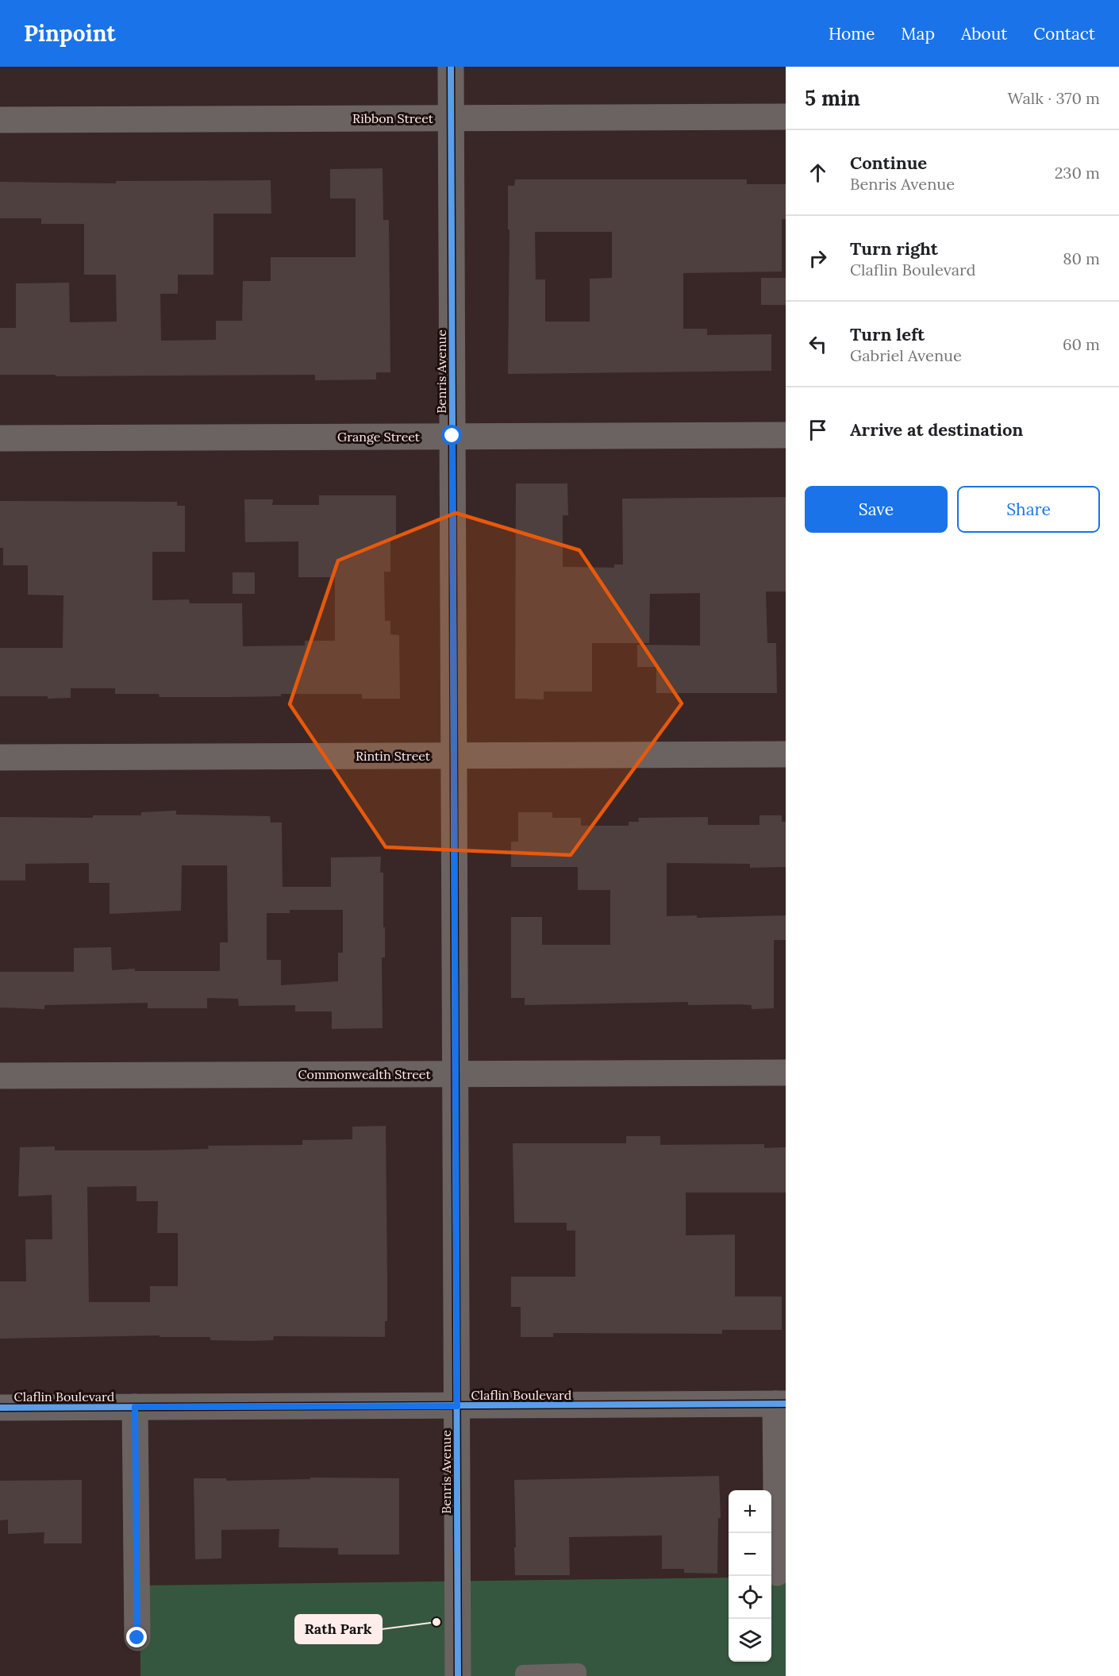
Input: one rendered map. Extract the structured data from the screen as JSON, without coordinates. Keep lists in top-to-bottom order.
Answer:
{
  "streets": {
    "street": [
      "Ribbon Street",
      "Benris Avenue",
      "Grange Street",
      "Rintin Street",
      "Commonwealth Street",
      "Claflin Boulevard"
    ]
  },
  "crossings": [
    ["Ribbon Street", "Benris Avenue"],
    ["Benris Avenue", "Grange Street"],
    ["Benris Avenue", "Rintin Street"],
    ["Benris Avenue", "Commonwealth Street"],
    ["Benris Avenue", "Claflin Boulevard"]
  ],
  "places": ["Rath Park"],
  "page": {
    "header": "Pinpoint",
    "nav": [
      "Home",
      "Map",
      "About",
      "Contact"
    ],
    "heading": ["5 min", "Walk · 370 m"],
    "list": [
      ["Continue", "Benris Avenue", "230 m"],
      ["Turn right", "Claflin Boulevard", "80 m"],
      ["Turn left", "Gabriel Avenue", "60 m"],
      "Arrive at destination"
    ],
    "buttons": ["Save", "Share"],
    "map_buttons": ["+", "−"]
  }
}
